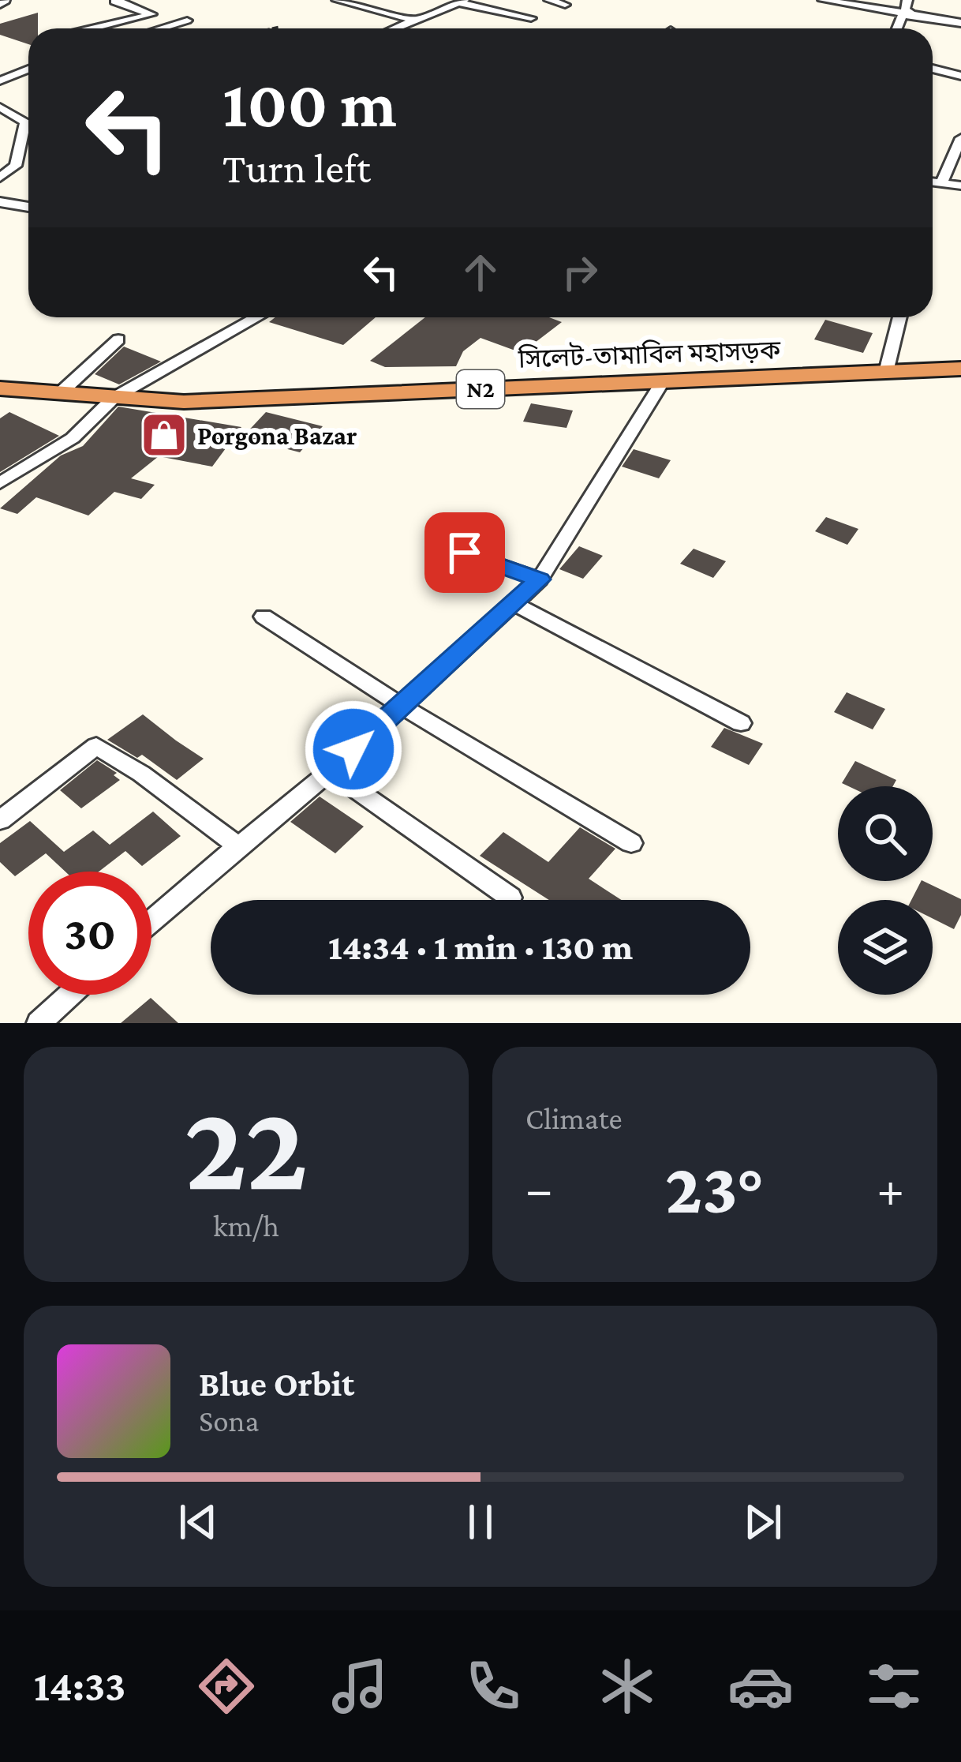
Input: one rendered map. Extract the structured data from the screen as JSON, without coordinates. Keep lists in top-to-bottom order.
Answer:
{
  "streets": {
    "highway": ["সিলেট-তামাবিল মহাসড়ক", "N2"]
  },
  "places": {
    "shop": ["Porgona Bazar"]
  },
  "page": {
    "turn": ["100 m", "Turn left"],
    "limit": "30",
    "trip": "14:34 · 1 min · 130 m",
    "tile": [
      ["22", "km/h"],
      "Climate"
    ],
    "heat": ["−", "23°", "+"],
    "song": ["Blue Orbit", "Sona"],
    "tabs": "14:33"
  }
}
